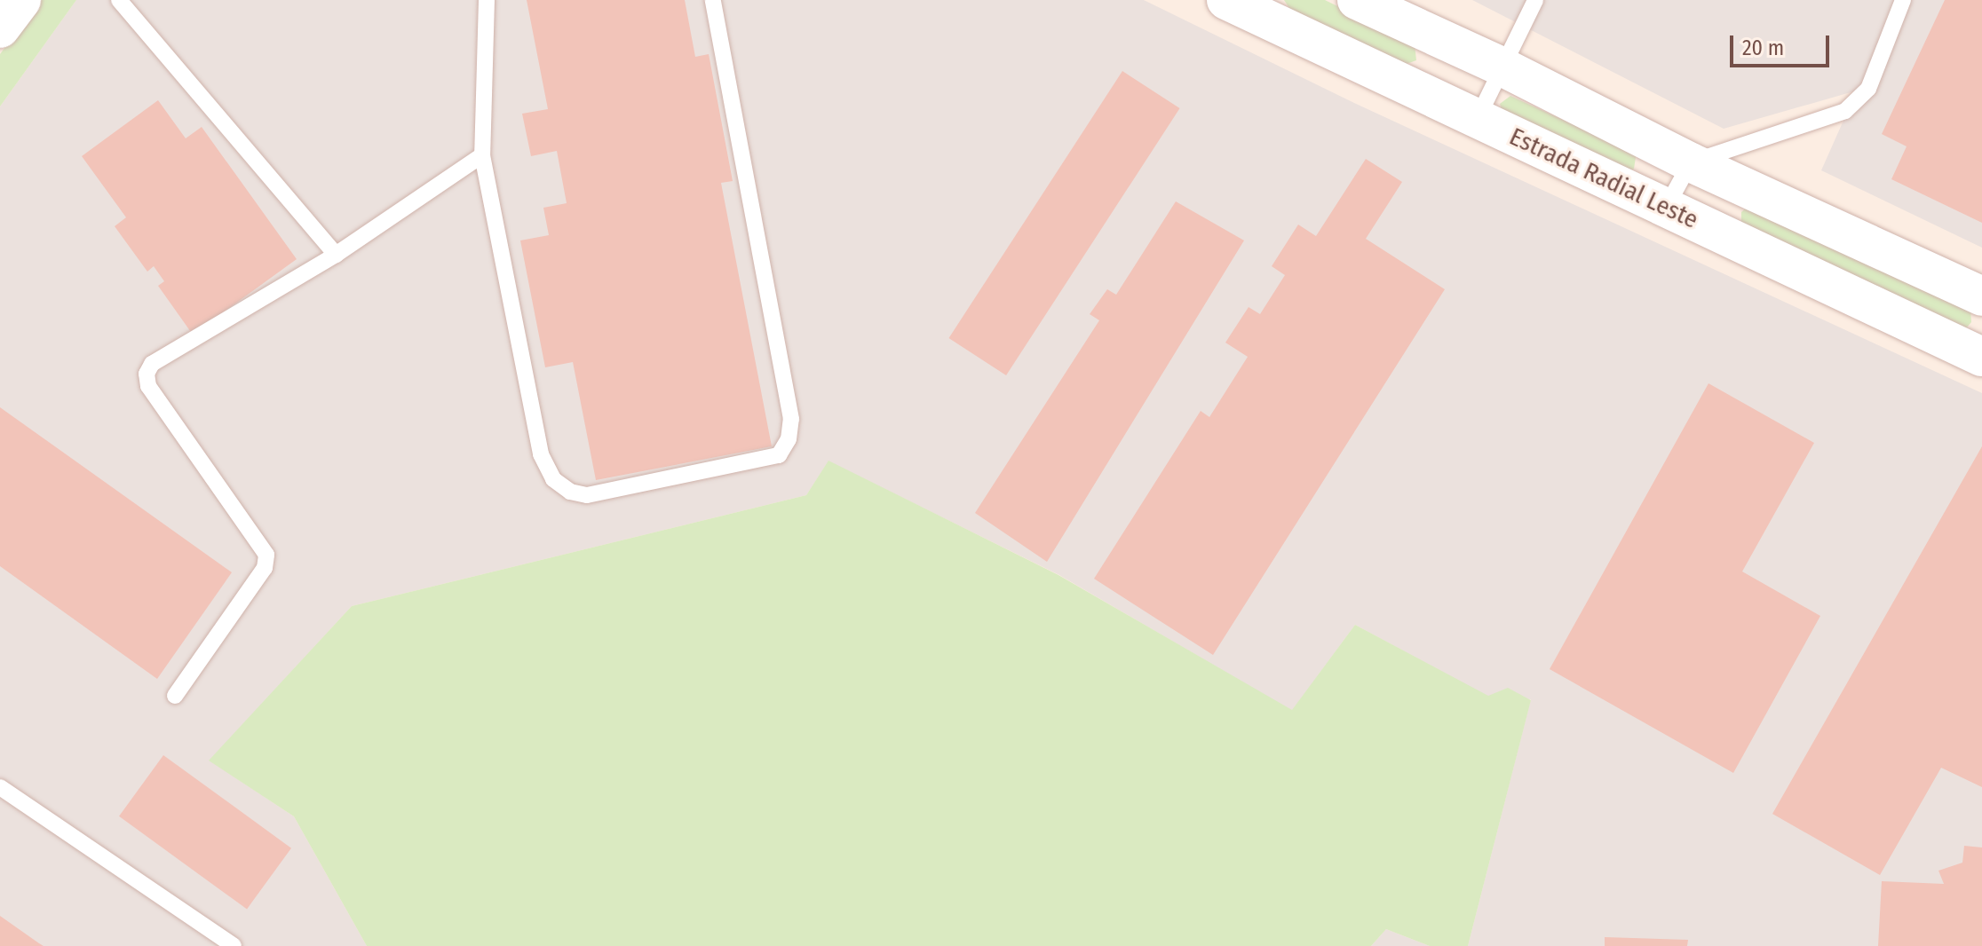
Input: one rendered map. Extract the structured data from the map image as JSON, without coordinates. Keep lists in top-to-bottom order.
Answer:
{
  "streets": {
    "street": ["Estrada Radial Leste"]
  },
  "scale_bar": "20 m"
}
